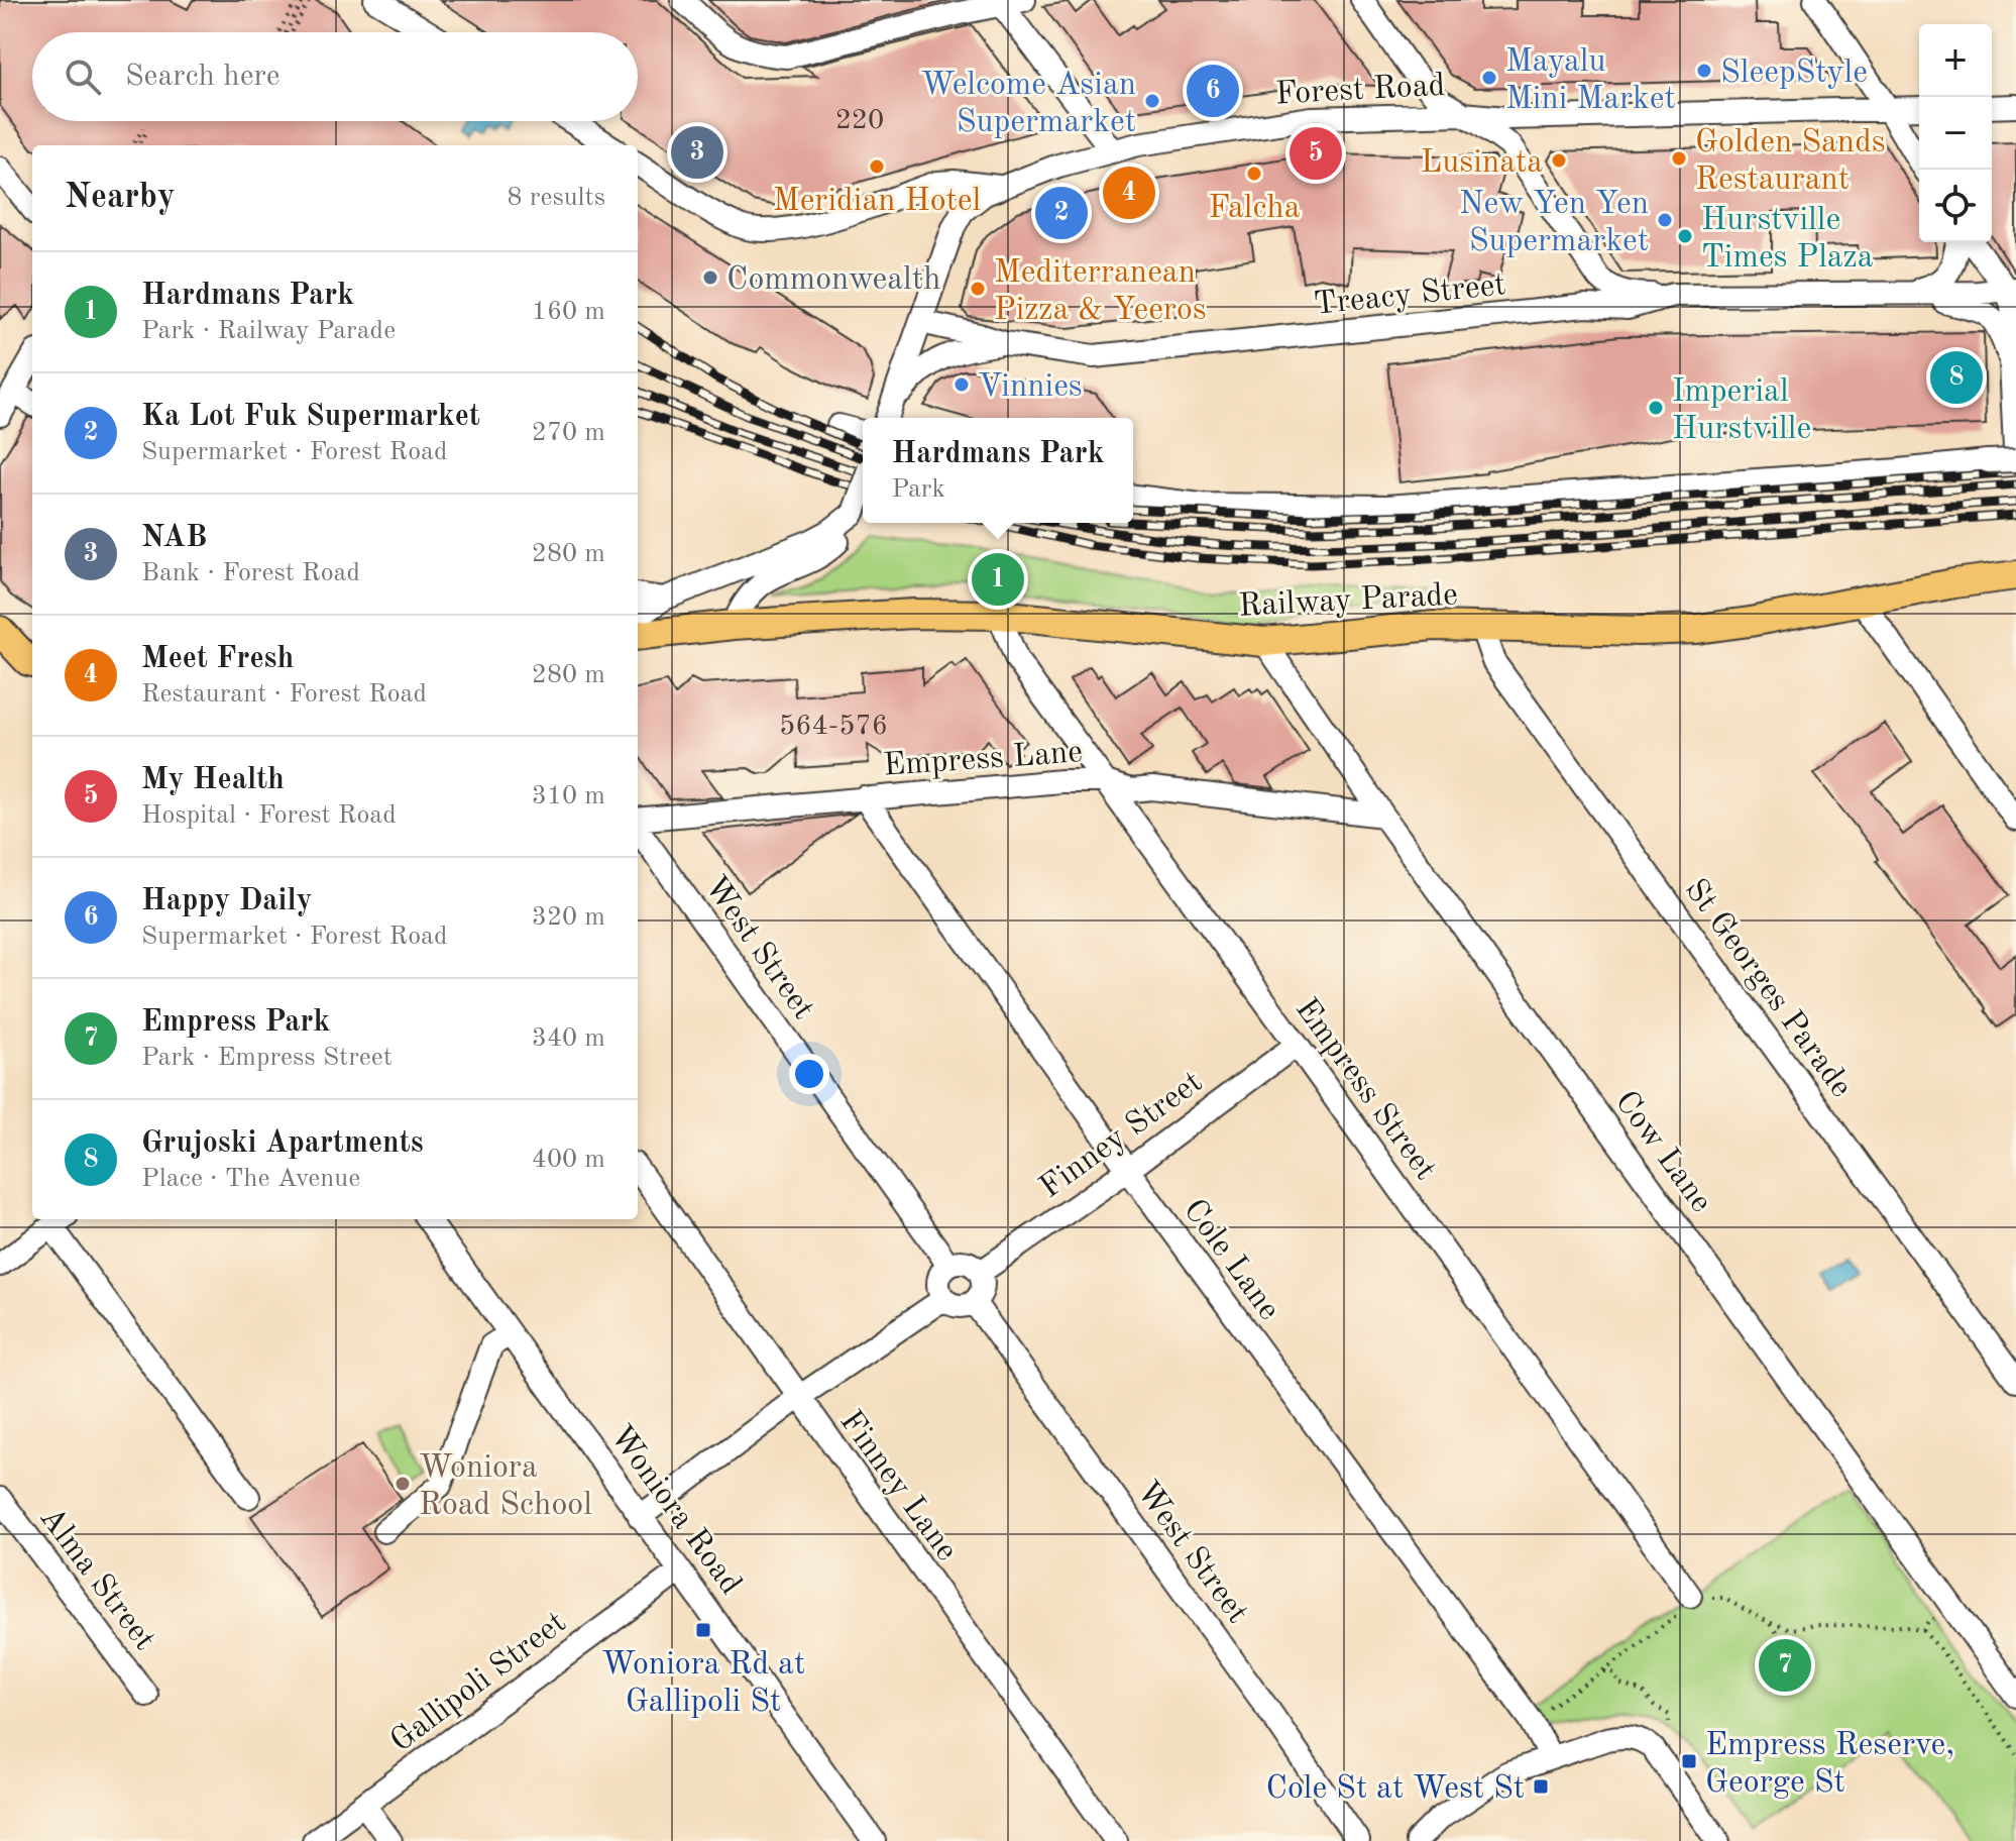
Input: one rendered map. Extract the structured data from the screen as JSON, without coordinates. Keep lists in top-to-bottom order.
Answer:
{
  "streets": {
    "main road": ["Railway Parade"],
    "street": [
      "Forest Road",
      "Treacy Street",
      "Empress Lane",
      "West Street",
      "St Georges Parade",
      "Empress Street",
      "Finney Street",
      "Cow Lane",
      "Cole Lane",
      "Finney Lane",
      "Woniora Road",
      "Alma Street",
      "Gallipoli Street"
    ]
  },
  "crossings": [
    ["Forest Road", "Treacy Street"],
    ["Railway Parade", "St Georges Parade"],
    ["Railway Parade", "Empress Street"],
    ["Railway Parade", "Cow Lane"],
    ["Empress Lane", "Empress Street"],
    ["Empress Lane", "Cow Lane"],
    ["Empress Lane", "Cole Lane"],
    ["West Street", "Finney Street"],
    ["Empress Street", "Finney Street"],
    ["Finney Street", "Cole Lane"],
    ["Woniora Road", "Gallipoli Street"]
  ],
  "places": {
    "other": [
      "SleepStyle",
      "Mayalu Mini Market",
      "Welcome Asian Supermarket",
      "Golden Sands Restaurant",
      "Lusinata",
      "Meridian Hotel",
      "Falcha",
      "New Yen Yen Supermarket",
      "Hurstville Times Plaza",
      "Commonwealth",
      "Mediterranean Pizza & Yeeros",
      "Vinnies",
      "Imperial Hurstville",
      "Woniora Road School"
    ],
    "transit": ["Woniora Rd at Gallipoli St", "Empress Reserve, George St", "Cole St at West St"]
  },
  "house_numbers": ["220", "564-576"],
  "page": {
    "map_buttons": ["+", "−"],
    "search": "Search here",
    "pins": [
      "6",
      "3",
      "5",
      "4",
      "2",
      "8",
      "1",
      "7"
    ],
    "heading": ["Nearby", "8 results"],
    "list": [
      {
        "mark": "1",
        "name": "Hardmans Park",
        "note": "Park · Railway Parade",
        "value": "160 m"
      },
      {
        "mark": "2",
        "name": "Ka Lot Fuk Supermarket",
        "note": "Supermarket · Forest Road",
        "value": "270 m"
      },
      {
        "mark": "3",
        "name": "NAB",
        "note": "Bank · Forest Road",
        "value": "280 m"
      },
      {
        "mark": "4",
        "name": "Meet Fresh",
        "note": "Restaurant · Forest Road",
        "value": "280 m"
      },
      {
        "mark": "5",
        "name": "My Health",
        "note": "Hospital · Forest Road",
        "value": "310 m"
      },
      {
        "mark": "6",
        "name": "Happy Daily",
        "note": "Supermarket · Forest Road",
        "value": "320 m"
      },
      {
        "mark": "7",
        "name": "Empress Park",
        "note": "Park · Empress Street",
        "value": "340 m"
      },
      {
        "mark": "8",
        "name": "Grujoski Apartments",
        "note": "Place · The Avenue",
        "value": "400 m"
      }
    ],
    "popup": ["Hardmans Park", "Park"]
  }
}
